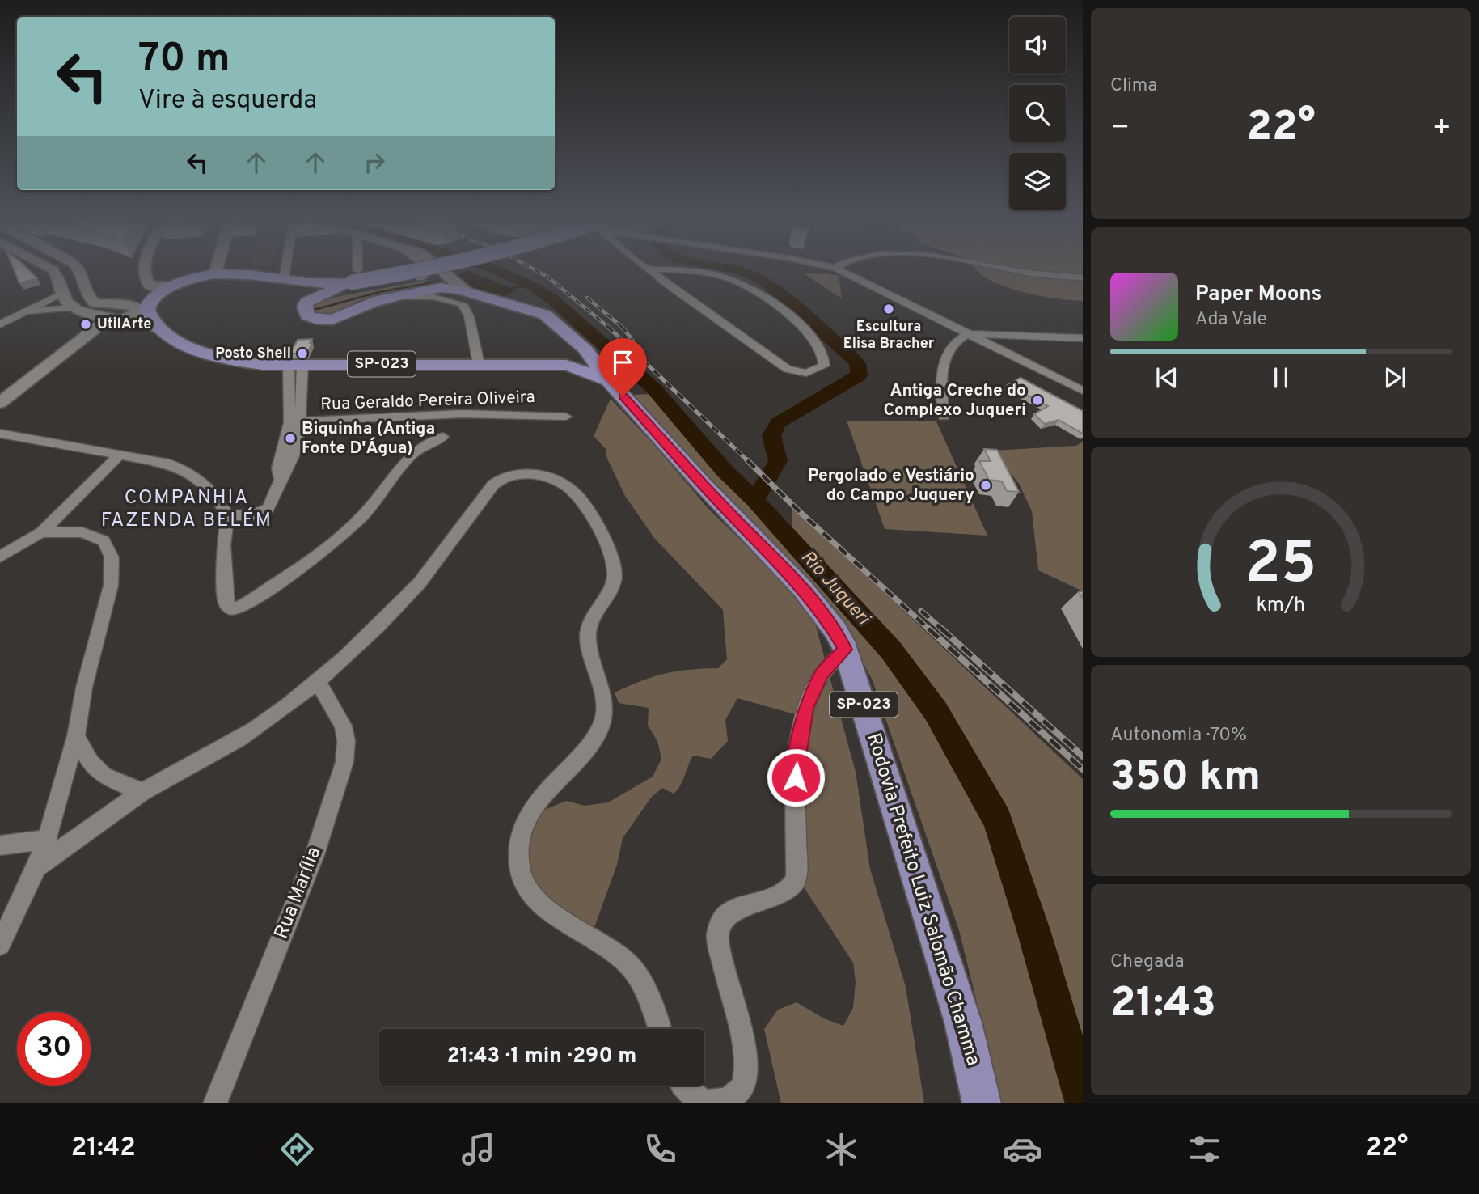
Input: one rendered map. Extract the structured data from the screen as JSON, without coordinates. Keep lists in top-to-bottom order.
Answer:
{
  "streets": {
    "main road": ["SP-023", "Rodovia Prefeito Luiz Salomão Chamma"],
    "street": ["Rua Geraldo Pereira Oliveira", "Rua Marília"]
  },
  "crossings": [
    ["SP-023", "Rodovia Prefeito Luiz Salomão Chamma"]
  ],
  "districts": ["COMPANHIA FAZENDA BELÉM"],
  "water": ["Rio Juqueri"],
  "places": [
    "Escultura Elisa Bracher",
    "UtilArte",
    "Posto Shell",
    "Antiga Creche do Complexo Juqueri",
    "Biquinha (Antiga Fonte D'Água)",
    "Pergolado e Vestiário do Campo Juquery"
  ],
  "page": {
    "tile": [
      "Clima",
      ["Autonomia · 70%", "350 km"],
      ["Chegada", "21:43"]
    ],
    "turn": ["70 m", "Vire à esquerda"],
    "heat": ["−", "22°", "+"],
    "song": ["Paper Moons", "Ada Vale"],
    "limit": "30",
    "trip": "21:43 · 1 min · 290 m",
    "tabs": ["21:42", "22°"],
    "gauge": ["25", "km/h"]
  }
}
